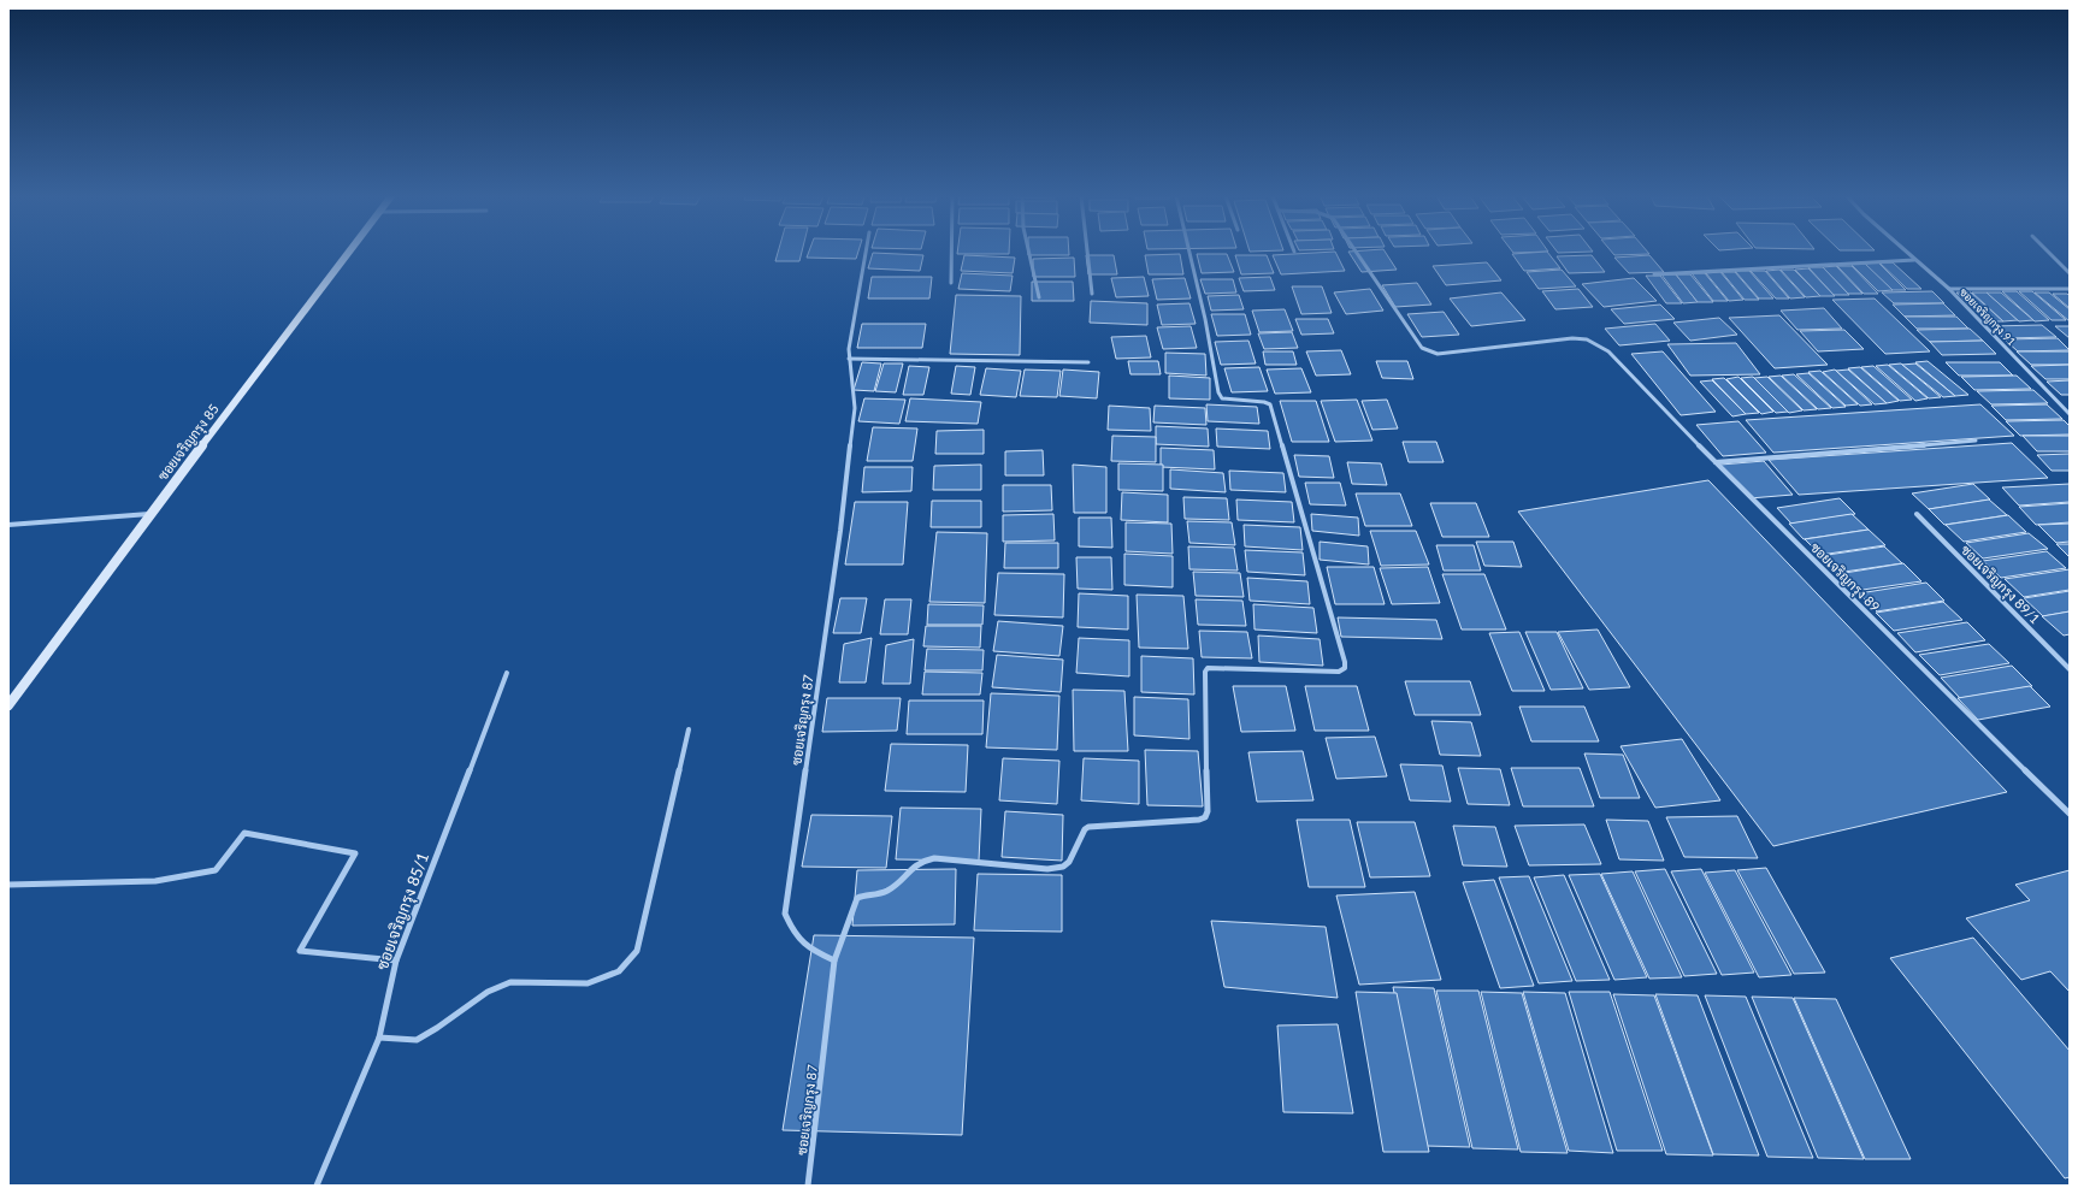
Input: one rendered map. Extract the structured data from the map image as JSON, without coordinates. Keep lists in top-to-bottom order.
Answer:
{
  "streets": {
    "street": [
      "ซอยเจริญกรุง 91",
      "ซอยเจริญกรุง 85",
      "ซอยเจริญกรุง 89",
      "ซอยเจริญกรุง 89/1",
      "ซอยเจริญกรุง 87",
      "ซอยเจริญกรุง 85/1"
    ]
  }
}
